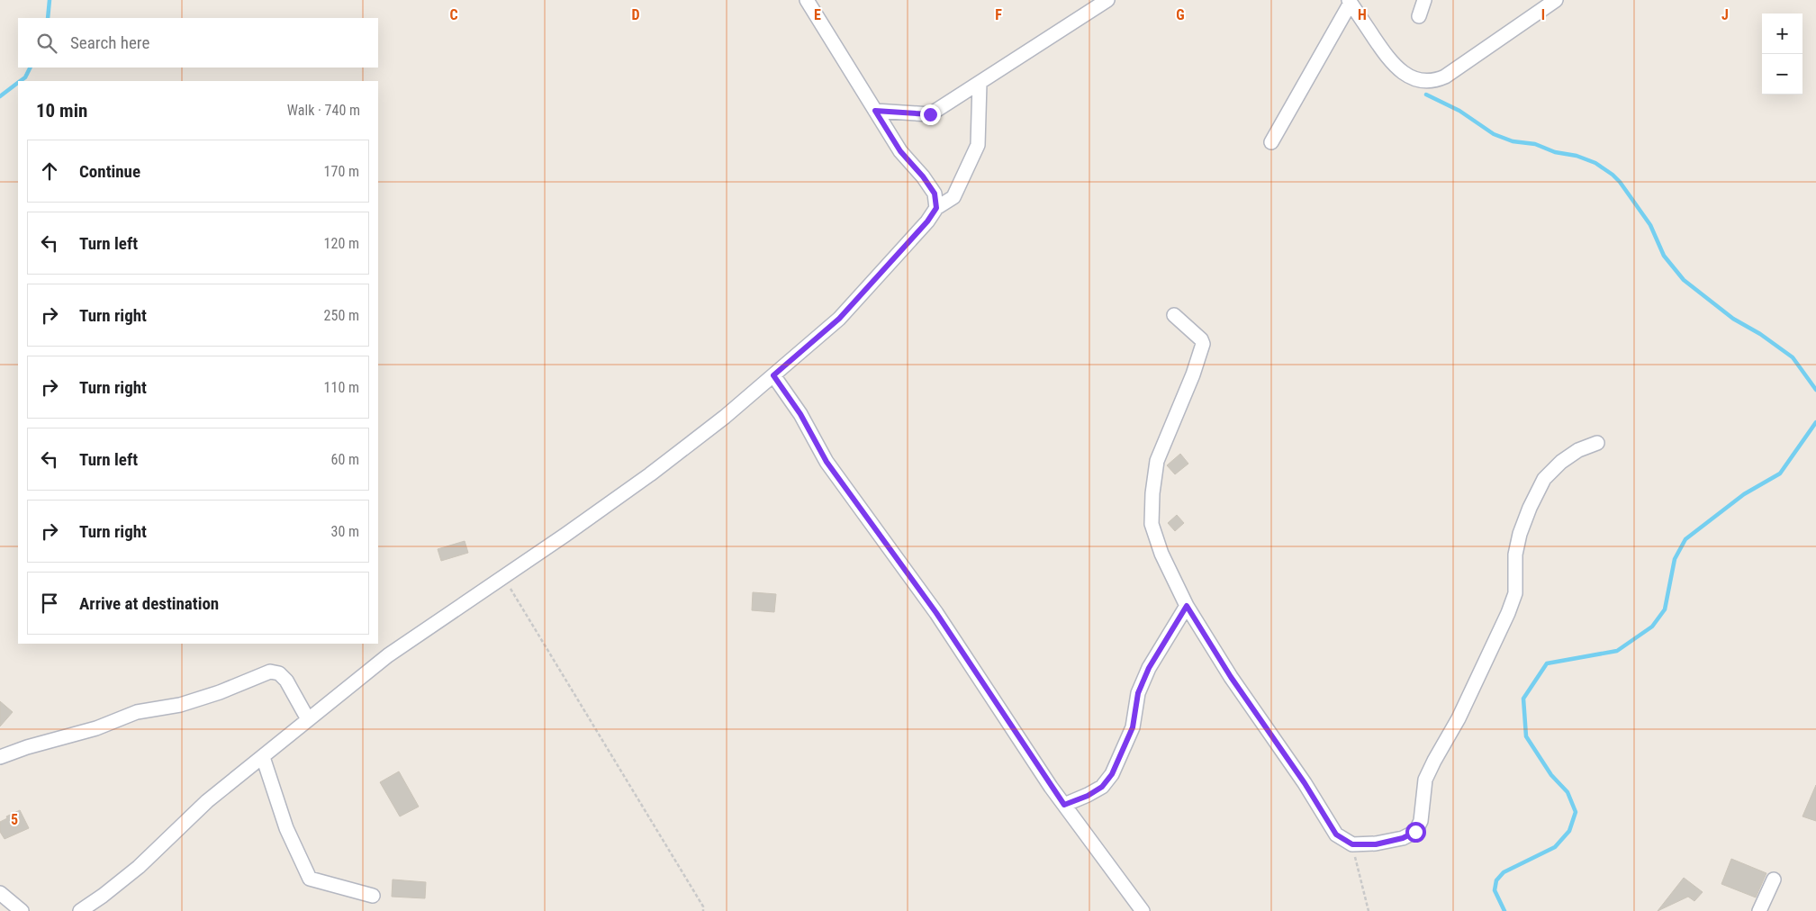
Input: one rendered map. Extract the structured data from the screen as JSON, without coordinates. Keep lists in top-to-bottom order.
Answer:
{
  "page": {
    "map_buttons": ["+", "−"],
    "search": "Search here",
    "heading": ["10 min", "Walk · 740 m"],
    "list": [
      ["Continue", "170 m"],
      ["Turn left", "120 m"],
      ["Turn right", "250 m"],
      ["Turn right", "110 m"],
      ["Turn left", "60 m"],
      ["Turn right", "30 m"],
      "Arrive at destination"
    ]
  },
  "grid": {
    "columns": [
      "C",
      "D",
      "E",
      "F",
      "G",
      "H",
      "I",
      "J"
    ],
    "rows": ["5"]
  }
}
